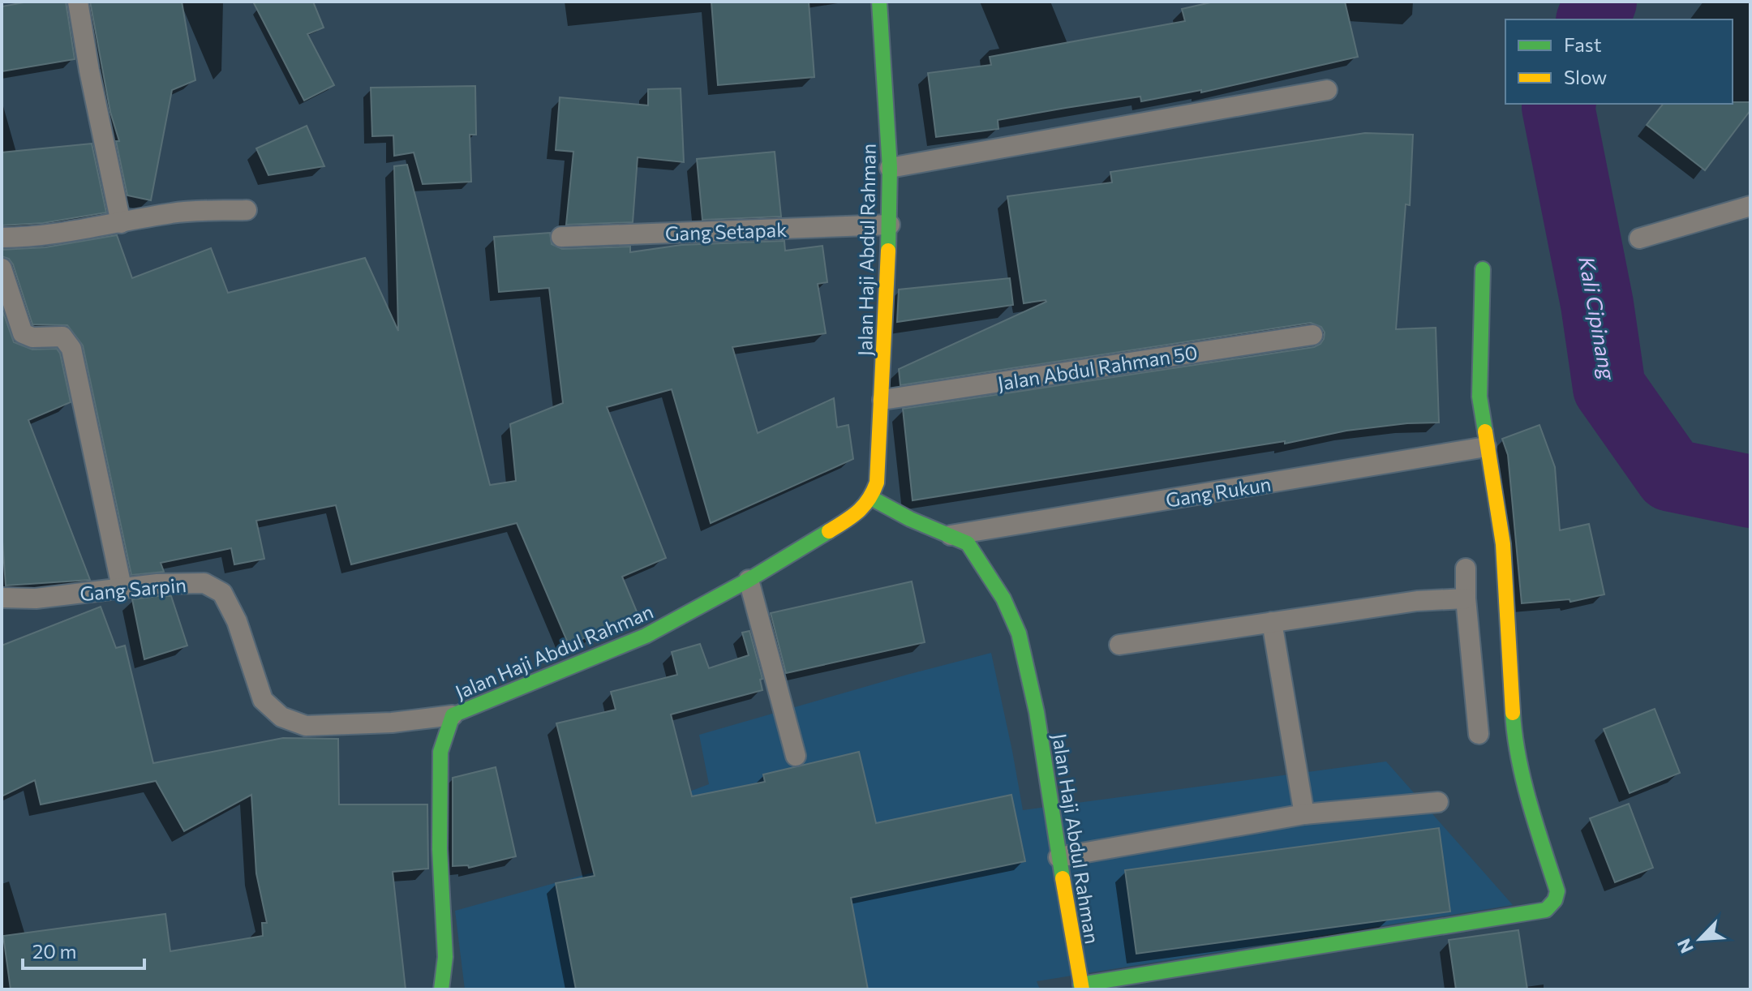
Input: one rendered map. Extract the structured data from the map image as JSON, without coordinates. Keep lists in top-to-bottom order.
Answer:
{
  "streets": {
    "street": [
      "Gang Setapak",
      "Jalan Haji Abdul Rahman",
      "Jalan Abdul Rahman 50",
      "Gang Rukun",
      "Gang Sarpin"
    ]
  },
  "crossings": [
    ["Gang Setapak", "Jalan Haji Abdul Rahman"],
    ["Jalan Haji Abdul Rahman", "Jalan Abdul Rahman 50"],
    ["Jalan Haji Abdul Rahman", "Gang Rukun"],
    ["Jalan Haji Abdul Rahman", "Gang Sarpin"]
  ],
  "water": ["Kali Cipinang"],
  "legend": ["Fast", "Slow"],
  "scale_bar": "20 m",
  "north": "bottom left"
}
